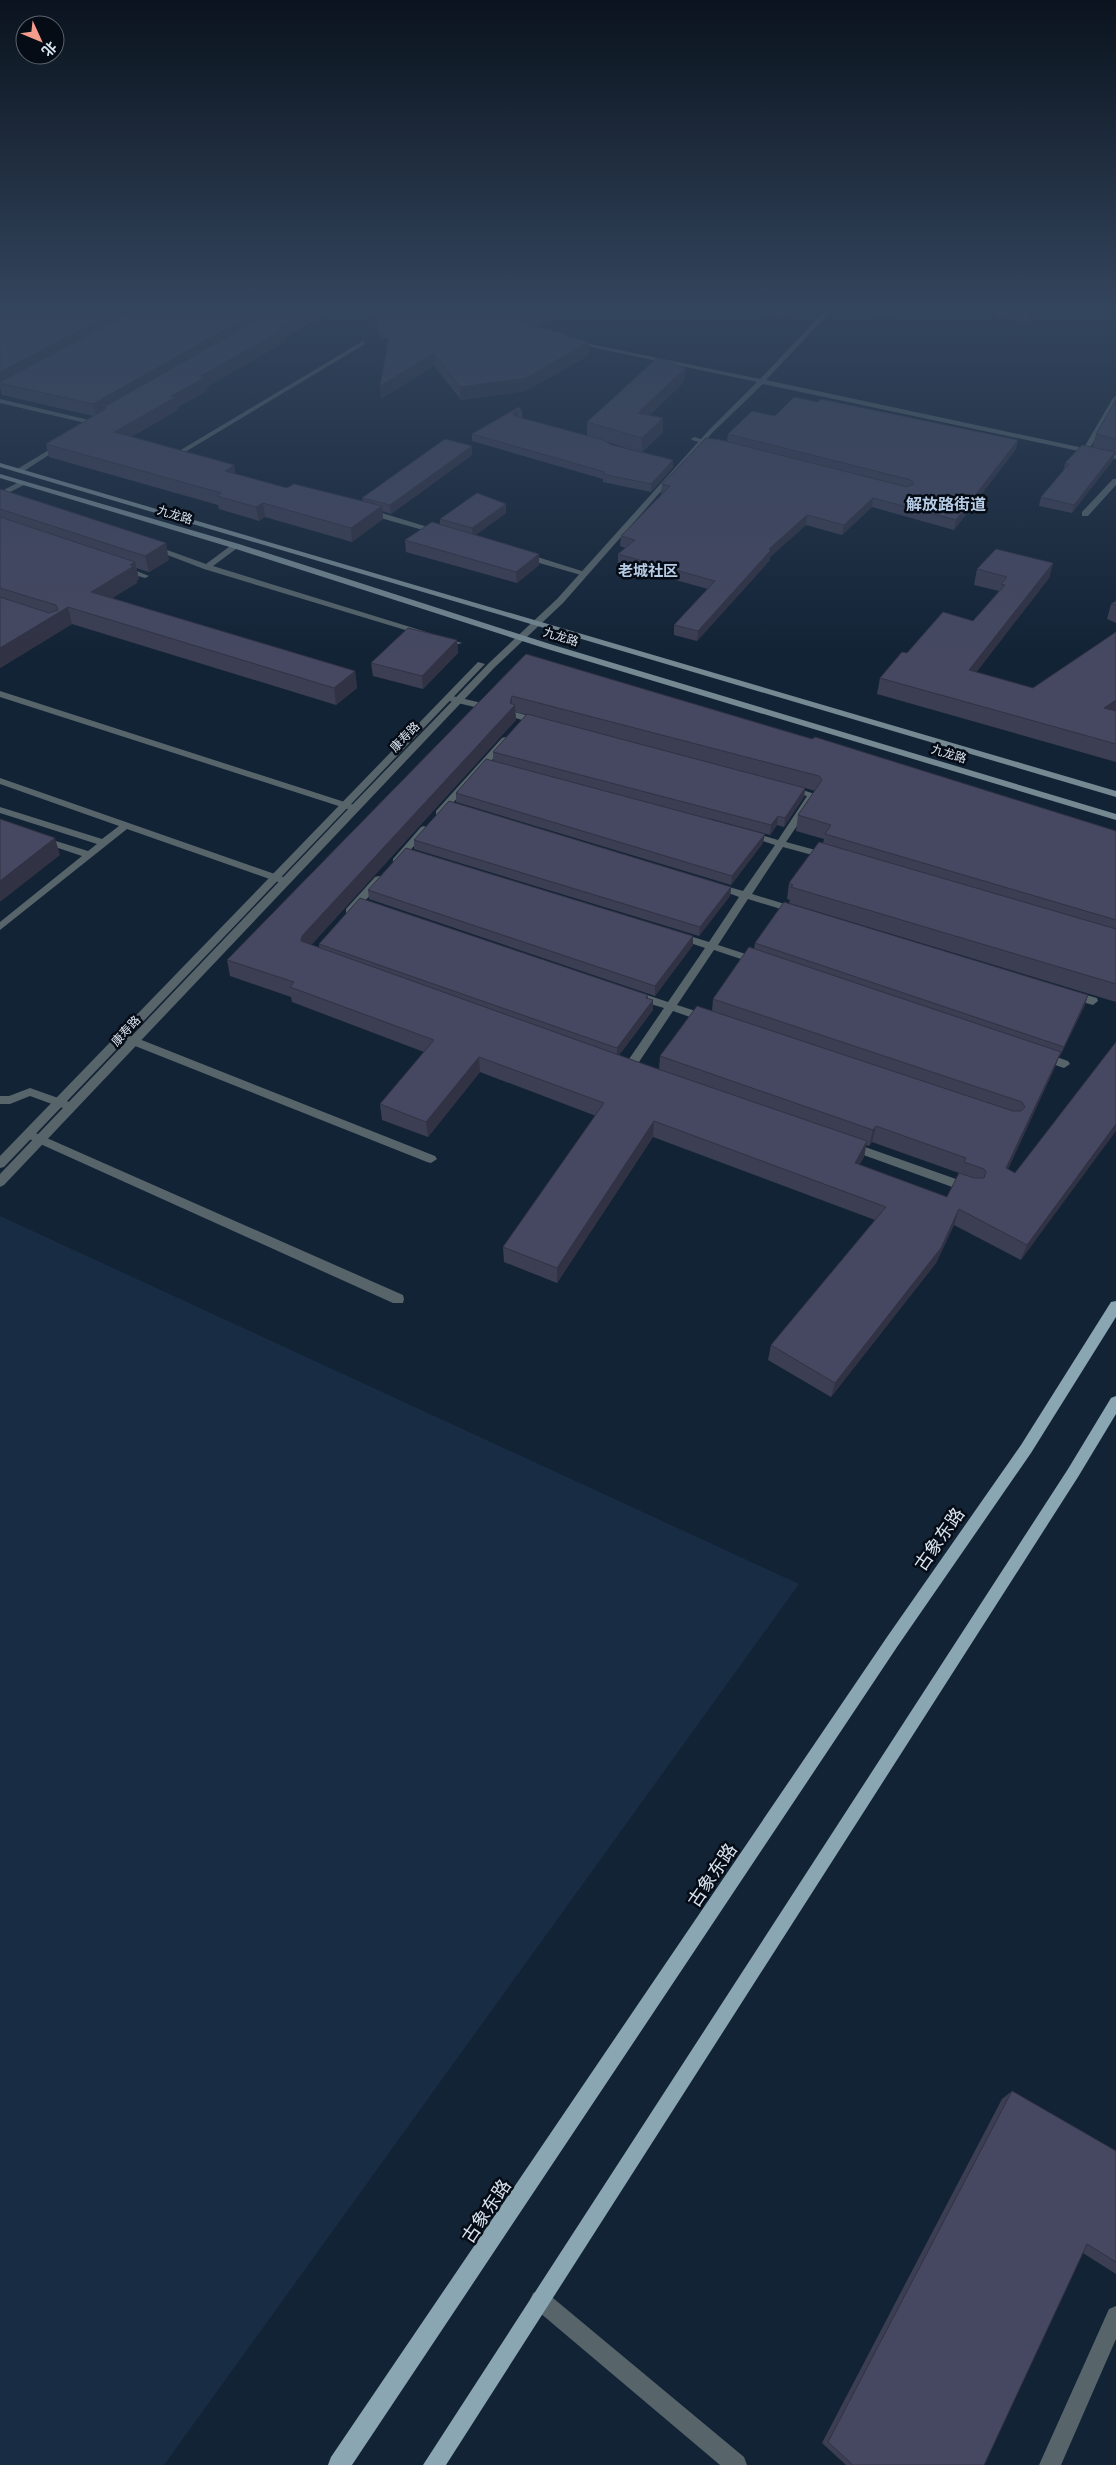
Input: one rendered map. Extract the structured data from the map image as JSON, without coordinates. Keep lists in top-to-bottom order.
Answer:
{
  "streets": {
    "main road": ["九龙路", "古象东路"],
    "street": ["康寿路"]
  },
  "crossings": [
    ["九龙路", "康寿路"]
  ],
  "districts": ["解放路街道", "老城社区"],
  "north": "bottom right"
}
